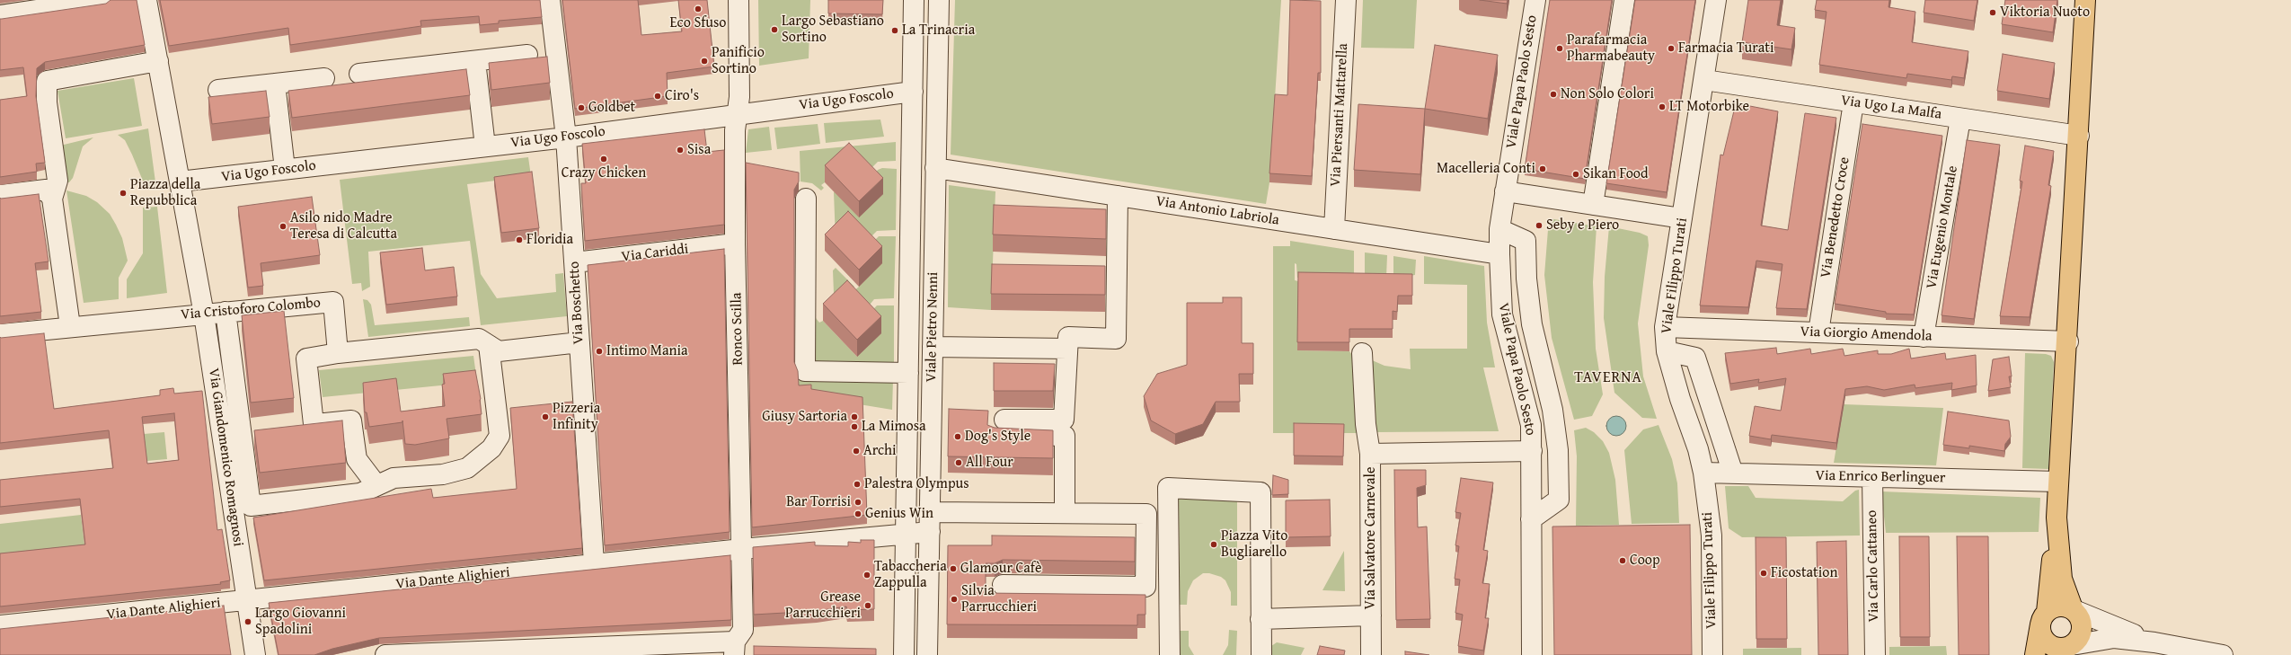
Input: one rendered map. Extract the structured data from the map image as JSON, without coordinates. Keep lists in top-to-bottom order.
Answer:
{
  "streets": {
    "street": [
      "Viale Papa Paolo Sesto",
      "Via Ugo Foscolo",
      "Via Ugo La Malfa",
      "Via Piersanti Mattarella",
      "Via Antonio Labriola",
      "Via Benedetto Croce",
      "Via Eugenio Montale",
      "Via Cariddi",
      "Viale Filippo Turati",
      "Via Boschetto",
      "Via Cristoforo Colombo",
      "Viale Pietro Nenni",
      "Ronco Scilla",
      "Via Giorgio Amendola",
      "Via Giandomenico Romagnosi",
      "Via Enrico Berlinguer",
      "Via Salvatore Carnevale",
      "Via Carlo Cattaneo",
      "Via Dante Alighieri"
    ]
  },
  "crossings": [
    ["Viale Papa Paolo Sesto", "Via Antonio Labriola"],
    ["Viale Papa Paolo Sesto", "Via Salvatore Carnevale"],
    ["Via Ugo Foscolo", "Via Boschetto"],
    ["Via Ugo Foscolo", "Viale Pietro Nenni"],
    ["Via Ugo Foscolo", "Ronco Scilla"],
    ["Via Ugo Foscolo", "Via Giandomenico Romagnosi"],
    ["Via Ugo La Malfa", "Via Benedetto Croce"],
    ["Via Ugo La Malfa", "Via Eugenio Montale"],
    ["Via Ugo La Malfa", "Viale Filippo Turati"],
    ["Via Piersanti Mattarella", "Via Antonio Labriola"],
    ["Via Antonio Labriola", "Viale Pietro Nenni"],
    ["Via Benedetto Croce", "Via Giorgio Amendola"],
    ["Via Eugenio Montale", "Via Giorgio Amendola"],
    ["Via Cariddi", "Via Boschetto"],
    ["Via Cariddi", "Ronco Scilla"],
    ["Viale Filippo Turati", "Via Giorgio Amendola"],
    ["Viale Filippo Turati", "Via Enrico Berlinguer"],
    ["Via Boschetto", "Via Dante Alighieri"],
    ["Via Cristoforo Colombo", "Via Giandomenico Romagnosi"],
    ["Viale Pietro Nenni", "Via Dante Alighieri"],
    ["Ronco Scilla", "Via Dante Alighieri"],
    ["Via Giandomenico Romagnosi", "Via Dante Alighieri"],
    ["Via Enrico Berlinguer", "Via Carlo Cattaneo"]
  ],
  "districts": ["TAVERNA"],
  "places": [
    "Eco Sfuso",
    "Viktoria Nuoto",
    "Largo Sebastiano Sortino",
    "La Trinacria",
    "Parafarmacia Pharmabeauty",
    "Farmacia Turati",
    "Panificio Sortino",
    "Non Solo Colori",
    "Ciro's",
    "LT Motorbike",
    "Goldbet",
    "Sisa",
    "Crazy Chicken",
    "Macelleria Conti",
    "Sikan Food",
    "Piazza della Repubblica",
    "Seby e Piero",
    "Asilo nido Madre Teresa di Calcutta",
    "Floridia",
    "Intimo Mania",
    "Pizzeria Infinity",
    "Giusy Sartoria",
    "La Mimosa",
    "Dog's Style",
    "Archi",
    "All Four",
    "Palestra Olympus",
    "Bar Torrisi",
    "Genius Win",
    "Piazza Vito Bugliarello",
    "Coop",
    "Glamour Cafè",
    "Ficostation",
    "Tabaccheria Zappulla",
    "Silvia Parrucchieri",
    "Grease Parrucchieri",
    "Largo Giovanni Spadolini"
  ]
}
